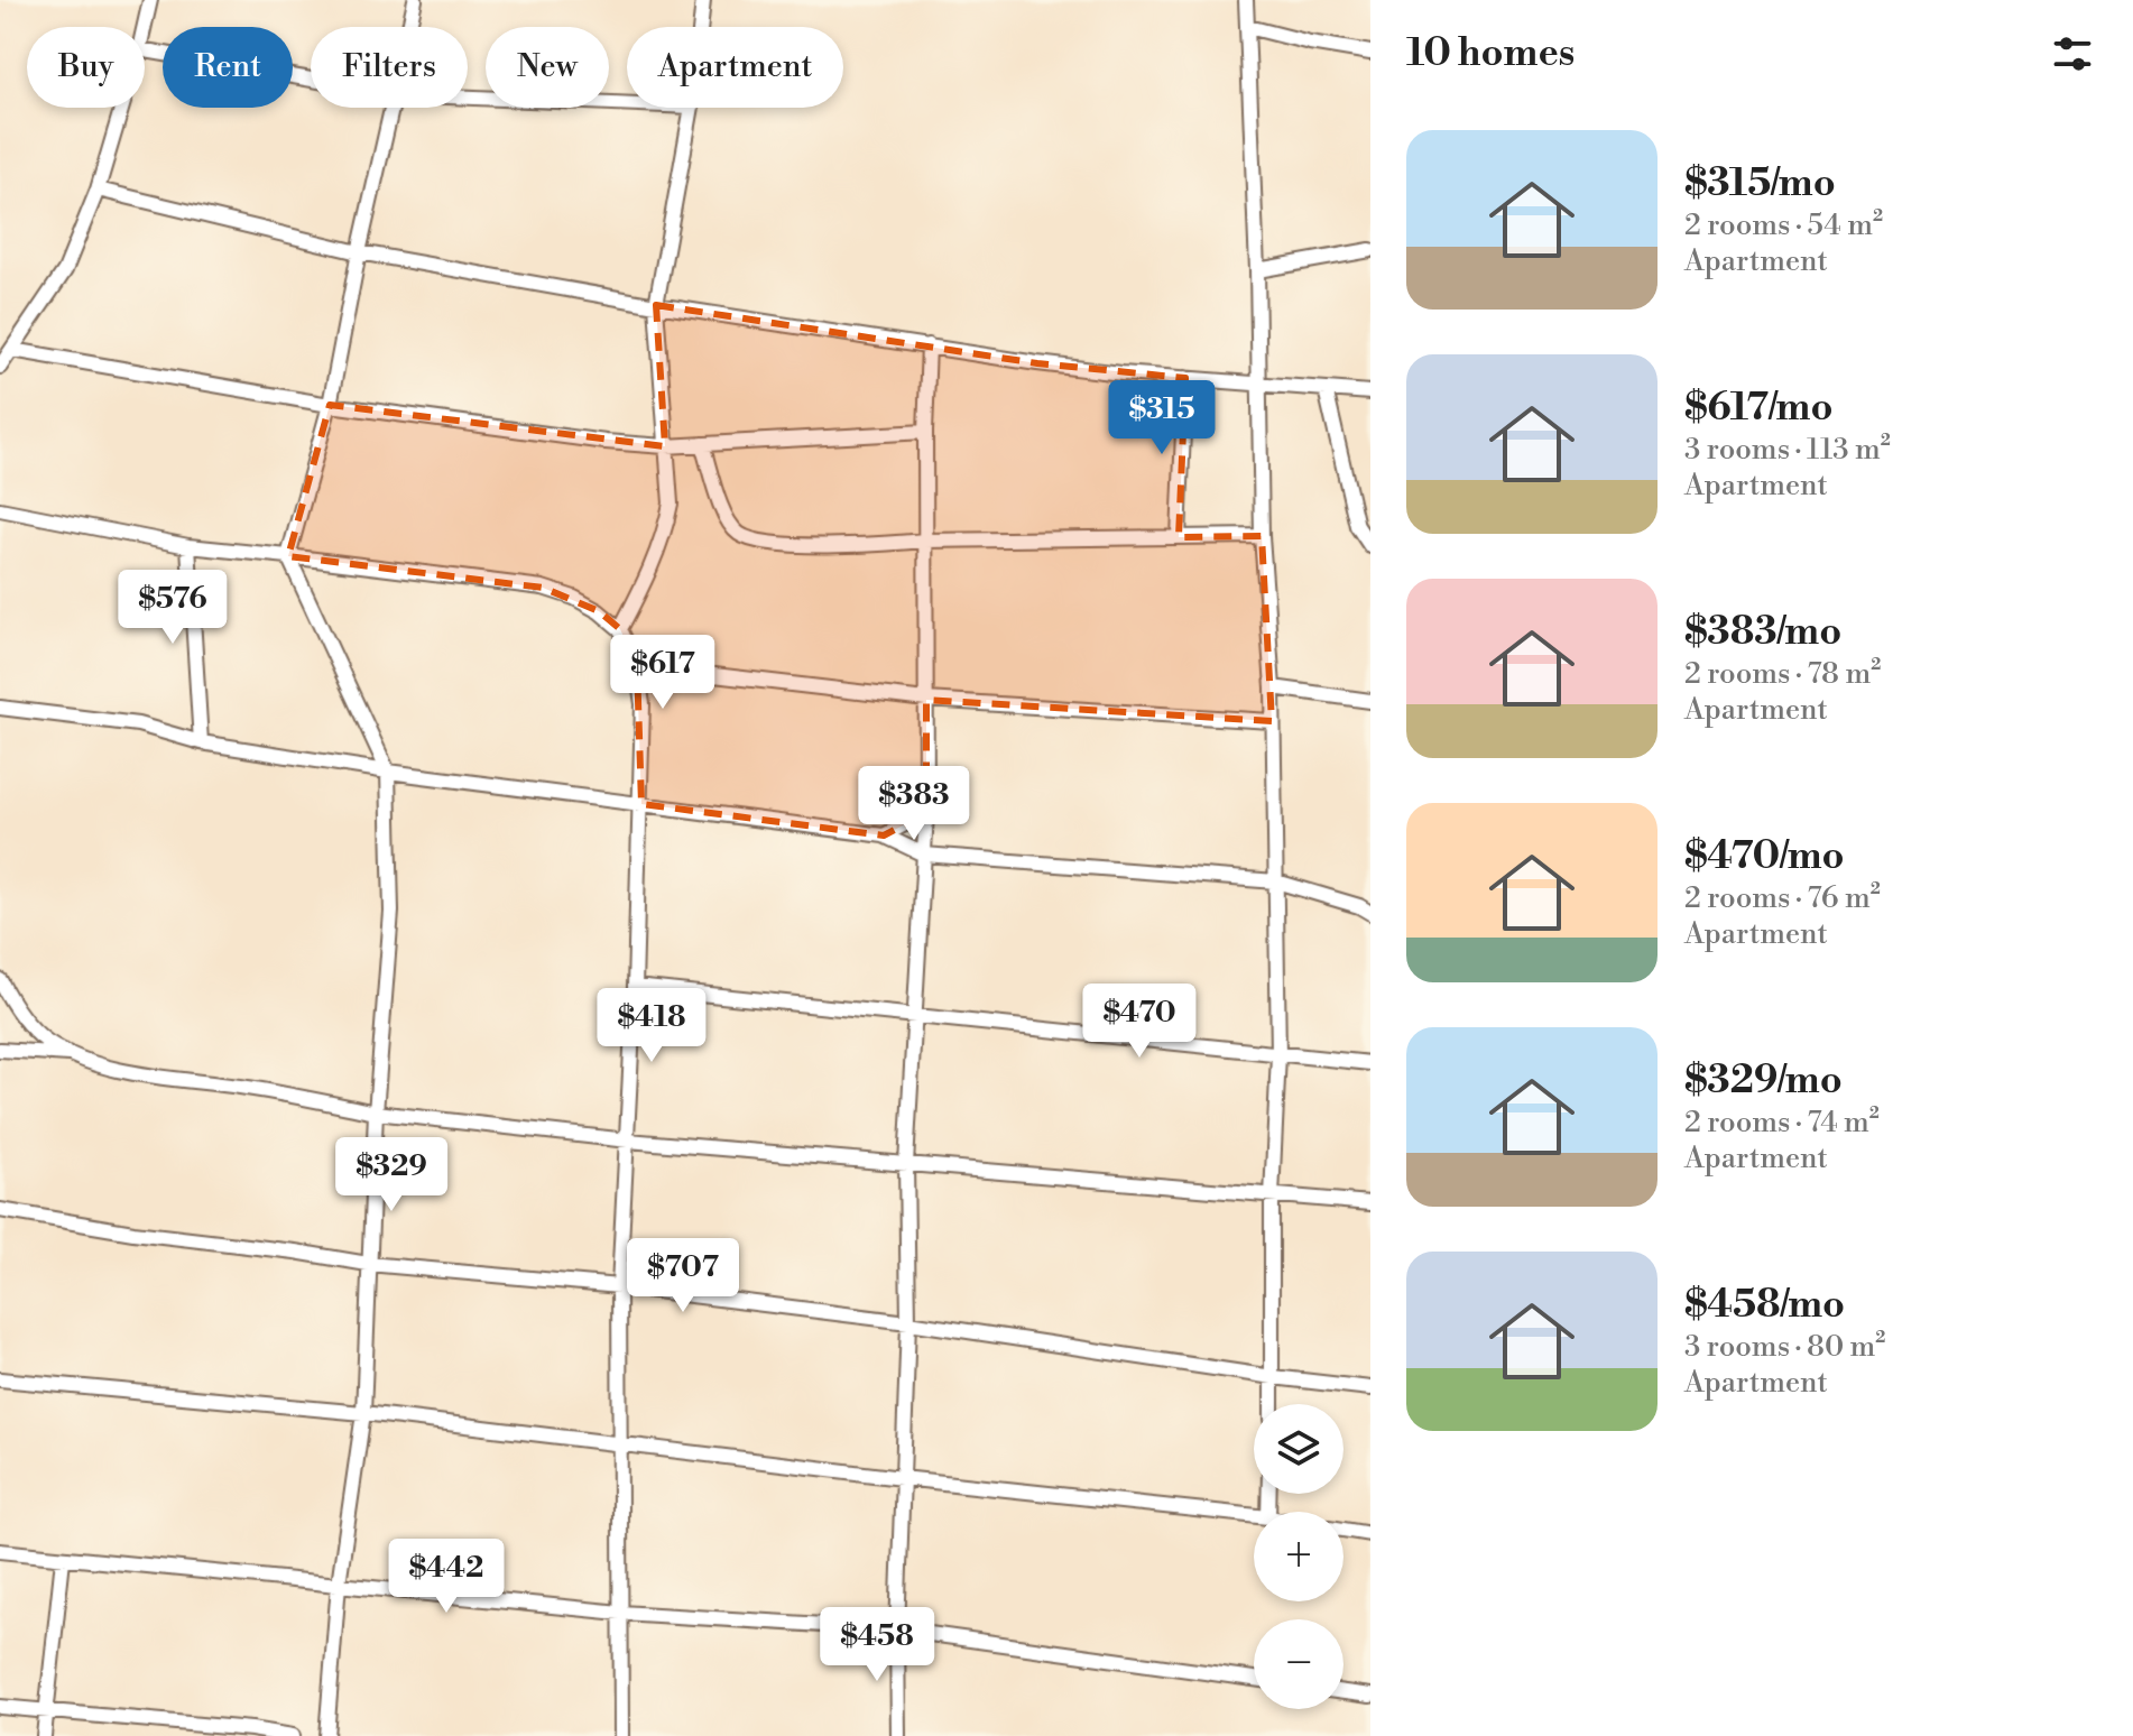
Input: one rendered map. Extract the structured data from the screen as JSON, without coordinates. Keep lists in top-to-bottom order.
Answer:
{
  "page": {
    "heading": "10 homes",
    "chip": [
      "Buy",
      "Rent",
      "Filters",
      "New",
      "Apartment"
    ],
    "list": [
      {
        "name": "$315/mo",
        "note": "2 rooms · 54 m² · Apartment"
      },
      {
        "name": "$617/mo",
        "note": "3 rooms · 113 m² · Apartment"
      },
      {
        "name": "$383/mo",
        "note": "2 rooms · 78 m² · Apartment"
      },
      {
        "name": "$470/mo",
        "note": "2 rooms · 76 m² · Apartment"
      },
      {
        "name": "$329/mo",
        "note": "2 rooms · 74 m² · Apartment"
      },
      {
        "name": "$458/mo",
        "note": "3 rooms · 80 m² · Apartment"
      }
    ],
    "price": [
      "$315",
      "$576",
      "$617",
      "$383",
      "$470",
      "$418",
      "$329",
      "$707",
      "$442",
      "$458"
    ],
    "map_buttons": ["+", "−"]
  }
}
